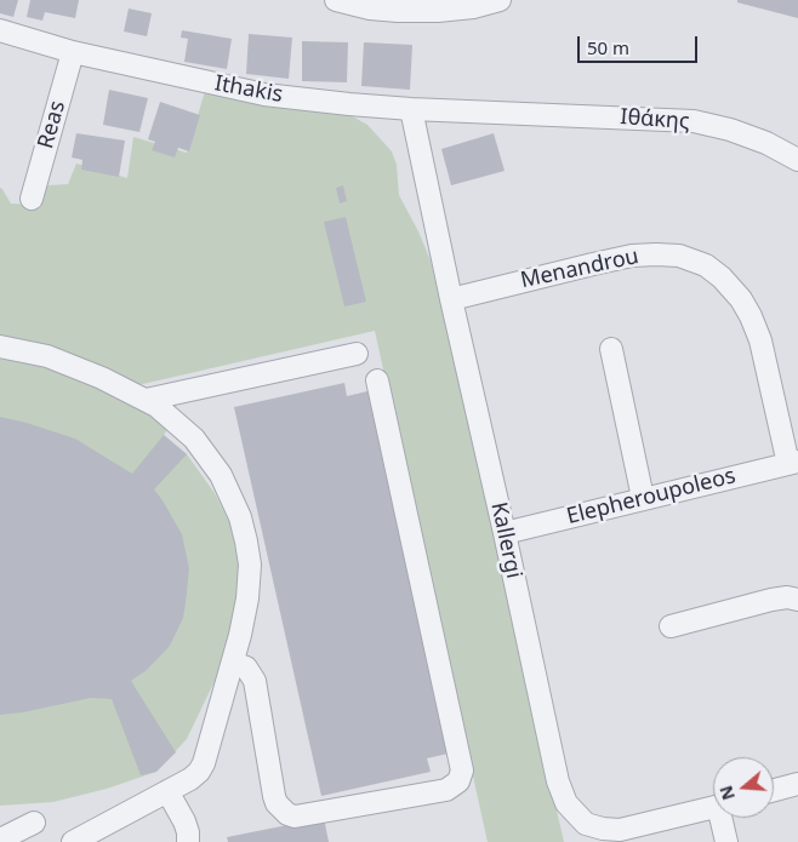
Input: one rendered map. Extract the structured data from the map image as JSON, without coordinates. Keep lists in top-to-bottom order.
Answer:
{
  "streets": {
    "street": [
      "Ithakis",
      "Ιθάκης",
      "Reas",
      "Menandrou",
      "Elepheroupoleos",
      "Kallergi"
    ]
  },
  "crossings": [
    ["Ithakis", "Ιθάκης"],
    ["Ithakis", "Reas"],
    ["Ithakis", "Kallergi"],
    ["Menandrou", "Elepheroupoleos"],
    ["Menandrou", "Kallergi"],
    ["Elepheroupoleos", "Kallergi"]
  ],
  "scale_bar": "50 m",
  "north": "left"
}
